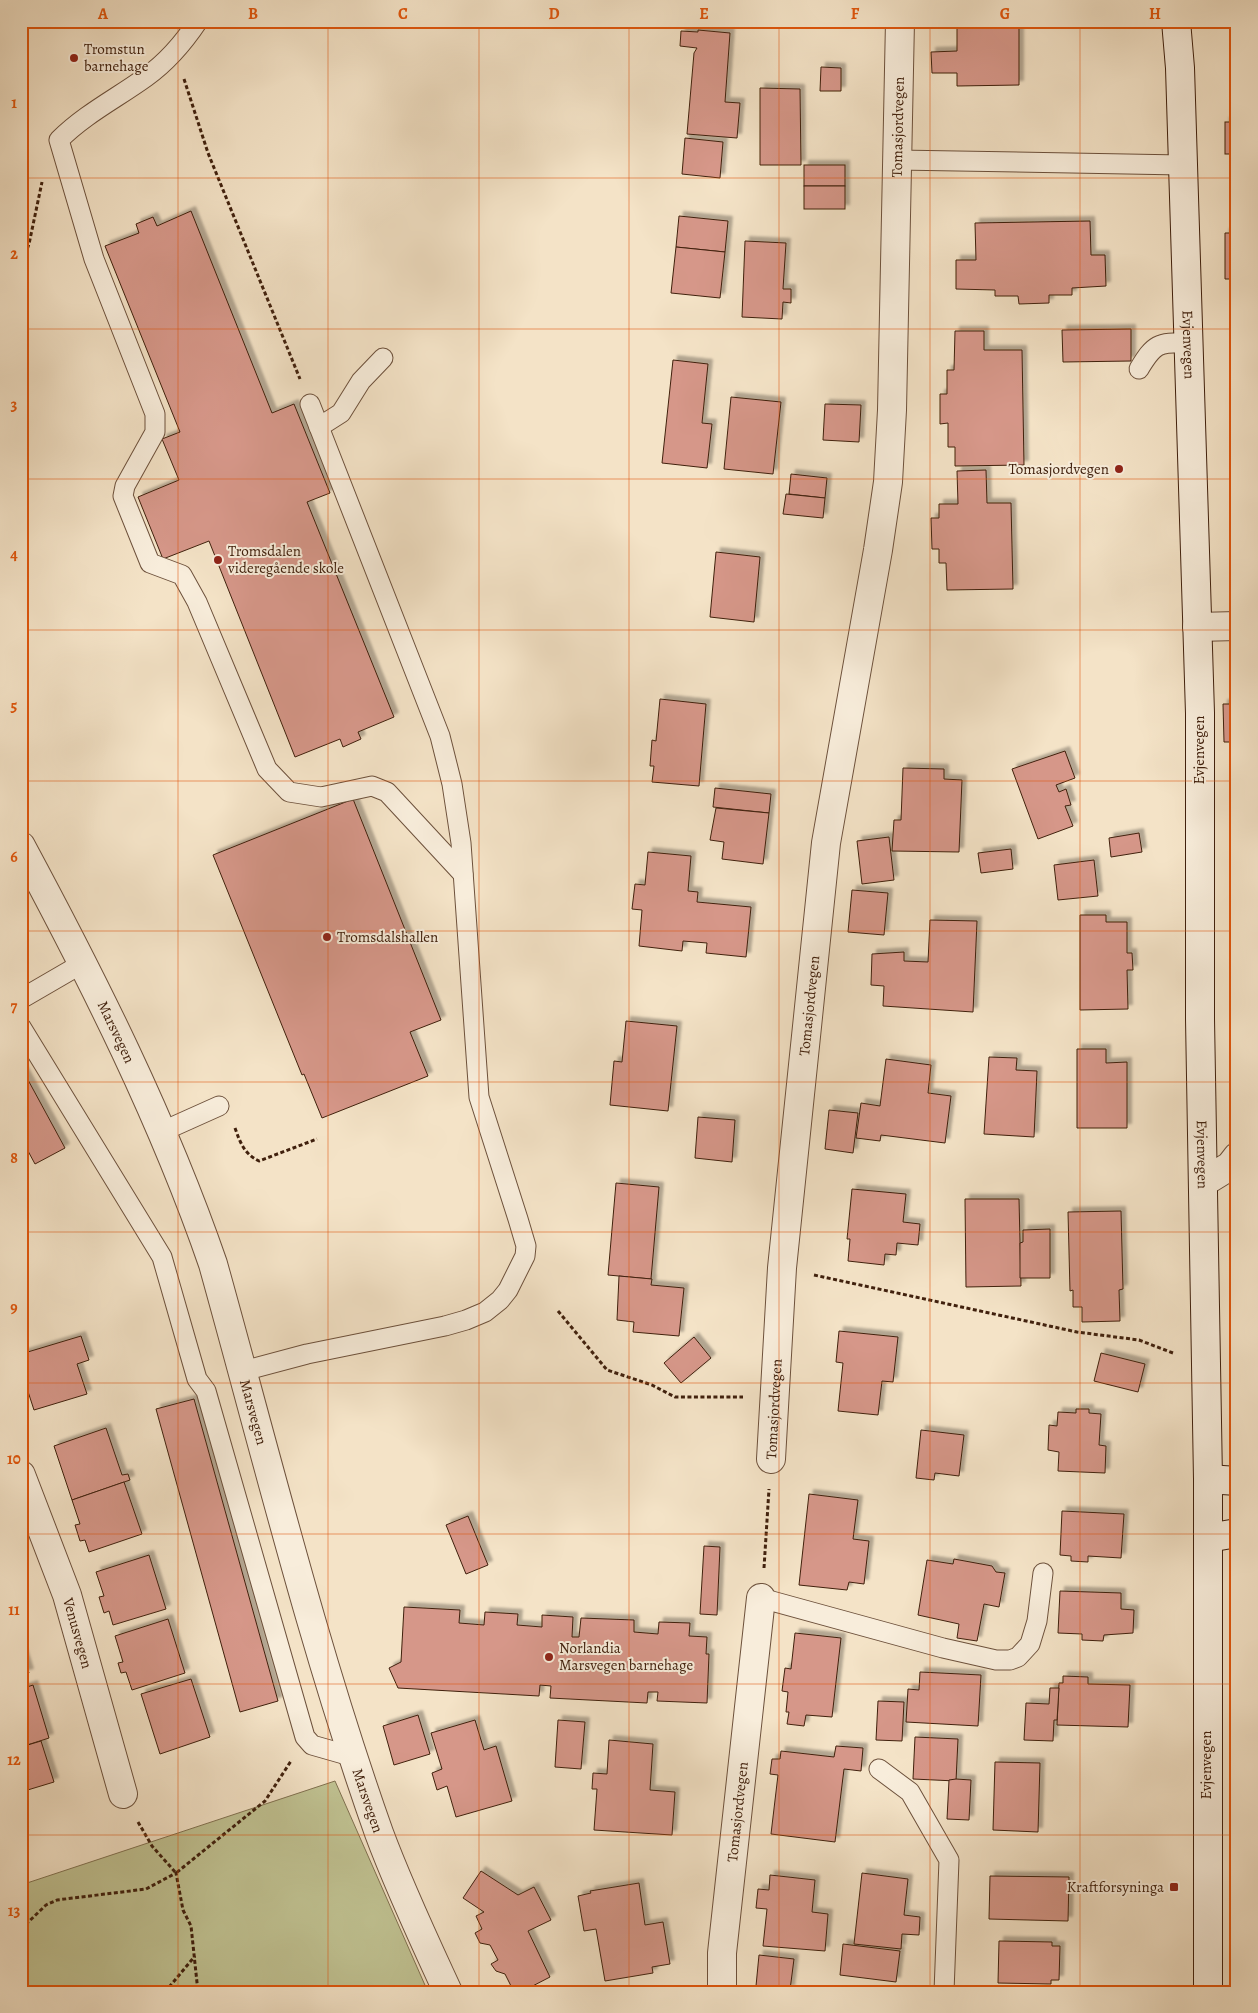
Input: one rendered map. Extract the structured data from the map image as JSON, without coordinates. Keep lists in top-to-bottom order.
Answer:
{
  "streets": {
    "street": [
      "Tomasjordvegen",
      "Evjenvegen",
      "Marsvegen",
      "Venusvegen"
    ]
  },
  "places": {
    "other": [
      "Tromstun barnehage",
      "Tomasjordvegen",
      "Tromsdalen videregående skole",
      "Tromsdalshallen",
      "Norlandia Marsvegen barnehage"
    ],
    "transit": ["Kraftforsyninga"]
  },
  "grid": {
    "columns": [
      "A",
      "B",
      "C",
      "D",
      "E",
      "F",
      "G",
      "H"
    ],
    "rows": [
      "1",
      "2",
      "3",
      "4",
      "5",
      "6",
      "7",
      "8",
      "9",
      "10",
      "11",
      "12",
      "13"
    ]
  }
}
